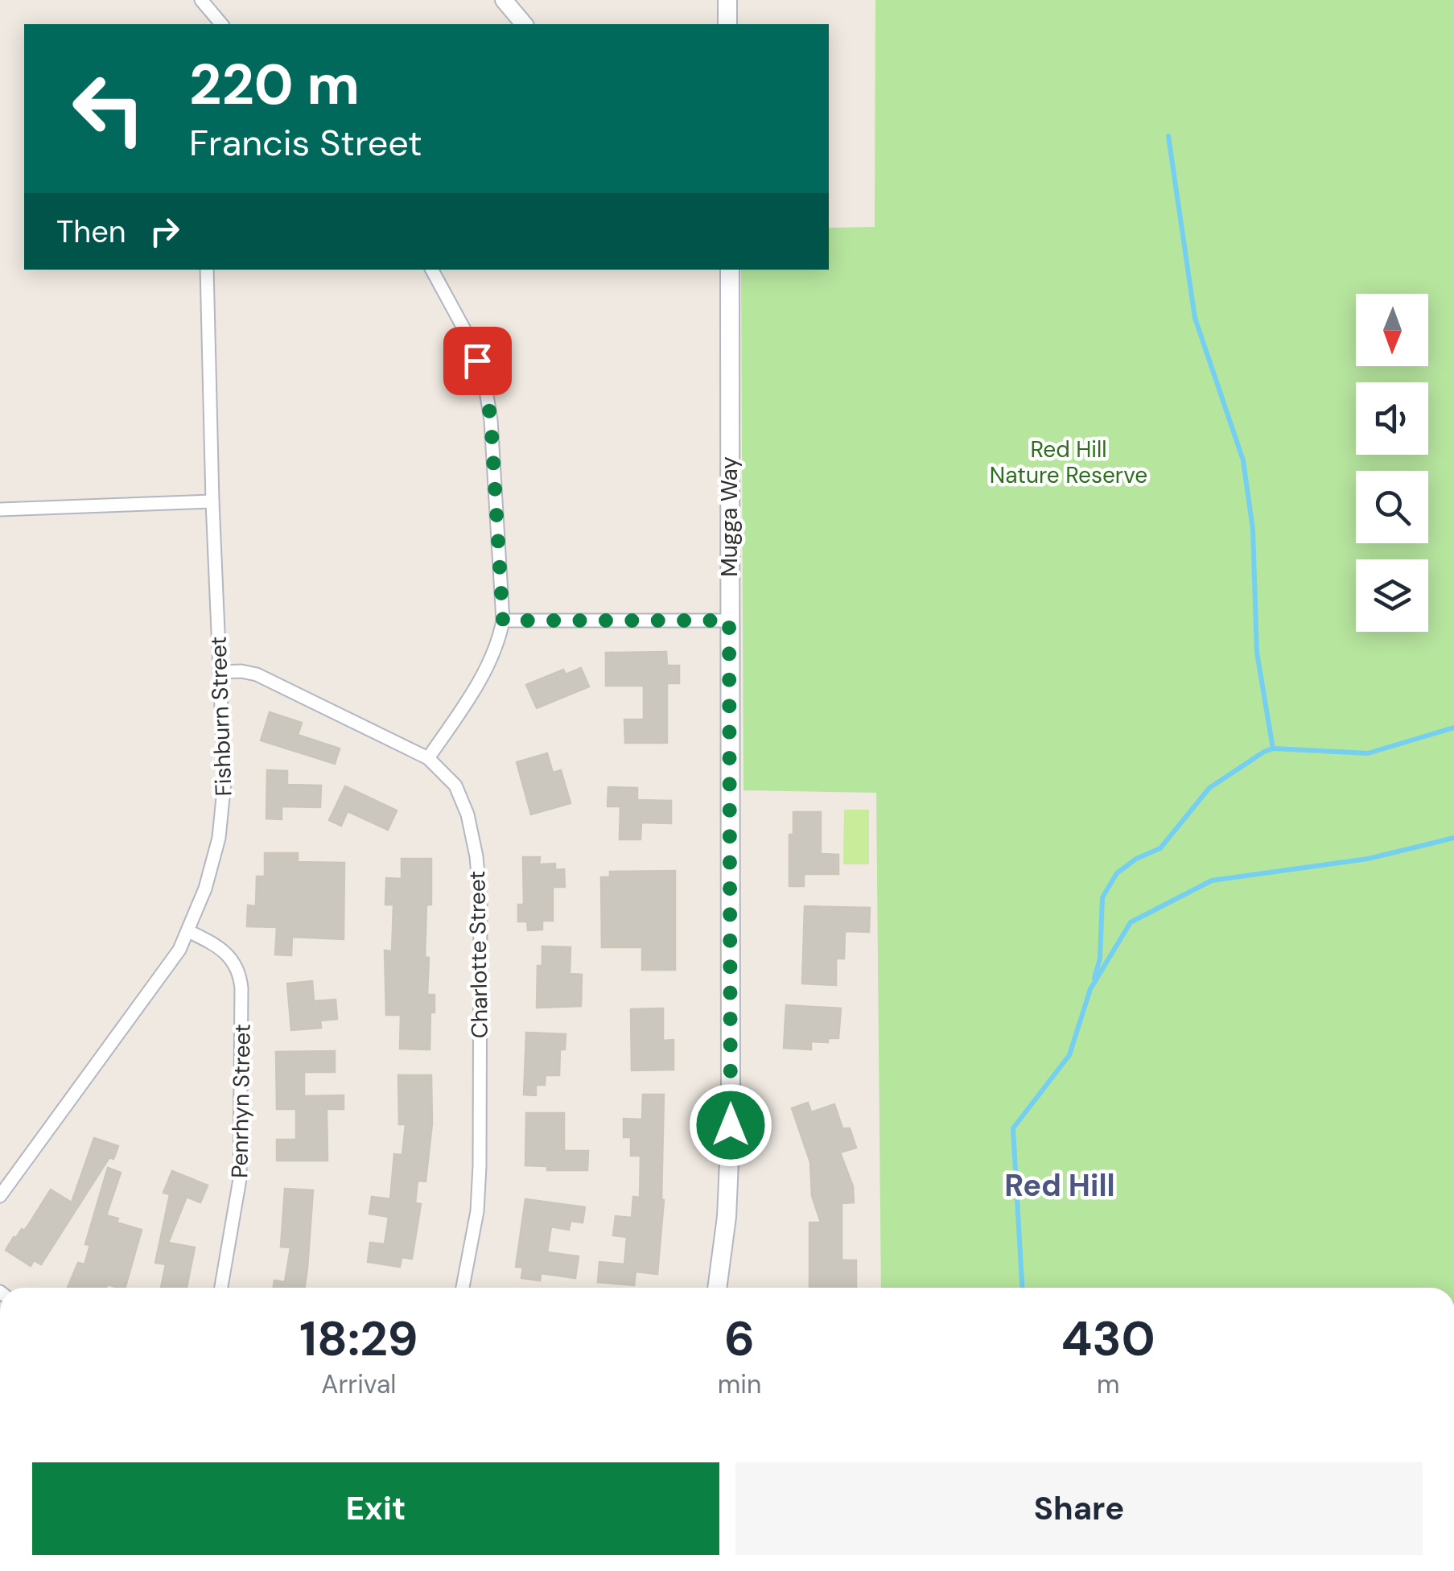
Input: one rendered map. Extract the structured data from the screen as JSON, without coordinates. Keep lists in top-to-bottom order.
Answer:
{
  "streets": {
    "main road": ["Mugga Way"],
    "street": ["Fishburn Street", "Charlotte Street", "Penrhyn Street"]
  },
  "crossings": [
    ["Fishburn Street", "Charlotte Street"],
    ["Fishburn Street", "Penrhyn Street"]
  ],
  "districts": ["Red Hill"],
  "parks": ["Red Hill Nature Reserve"],
  "north": "bottom",
  "page": {
    "turn": ["220 m", "Francis Street"],
    "then": "Then",
    "eta": [
      "18:29",
      "Arrival",
      "6",
      "min",
      "430",
      "m"
    ],
    "buttons": ["Exit", "Share"]
  }
}
